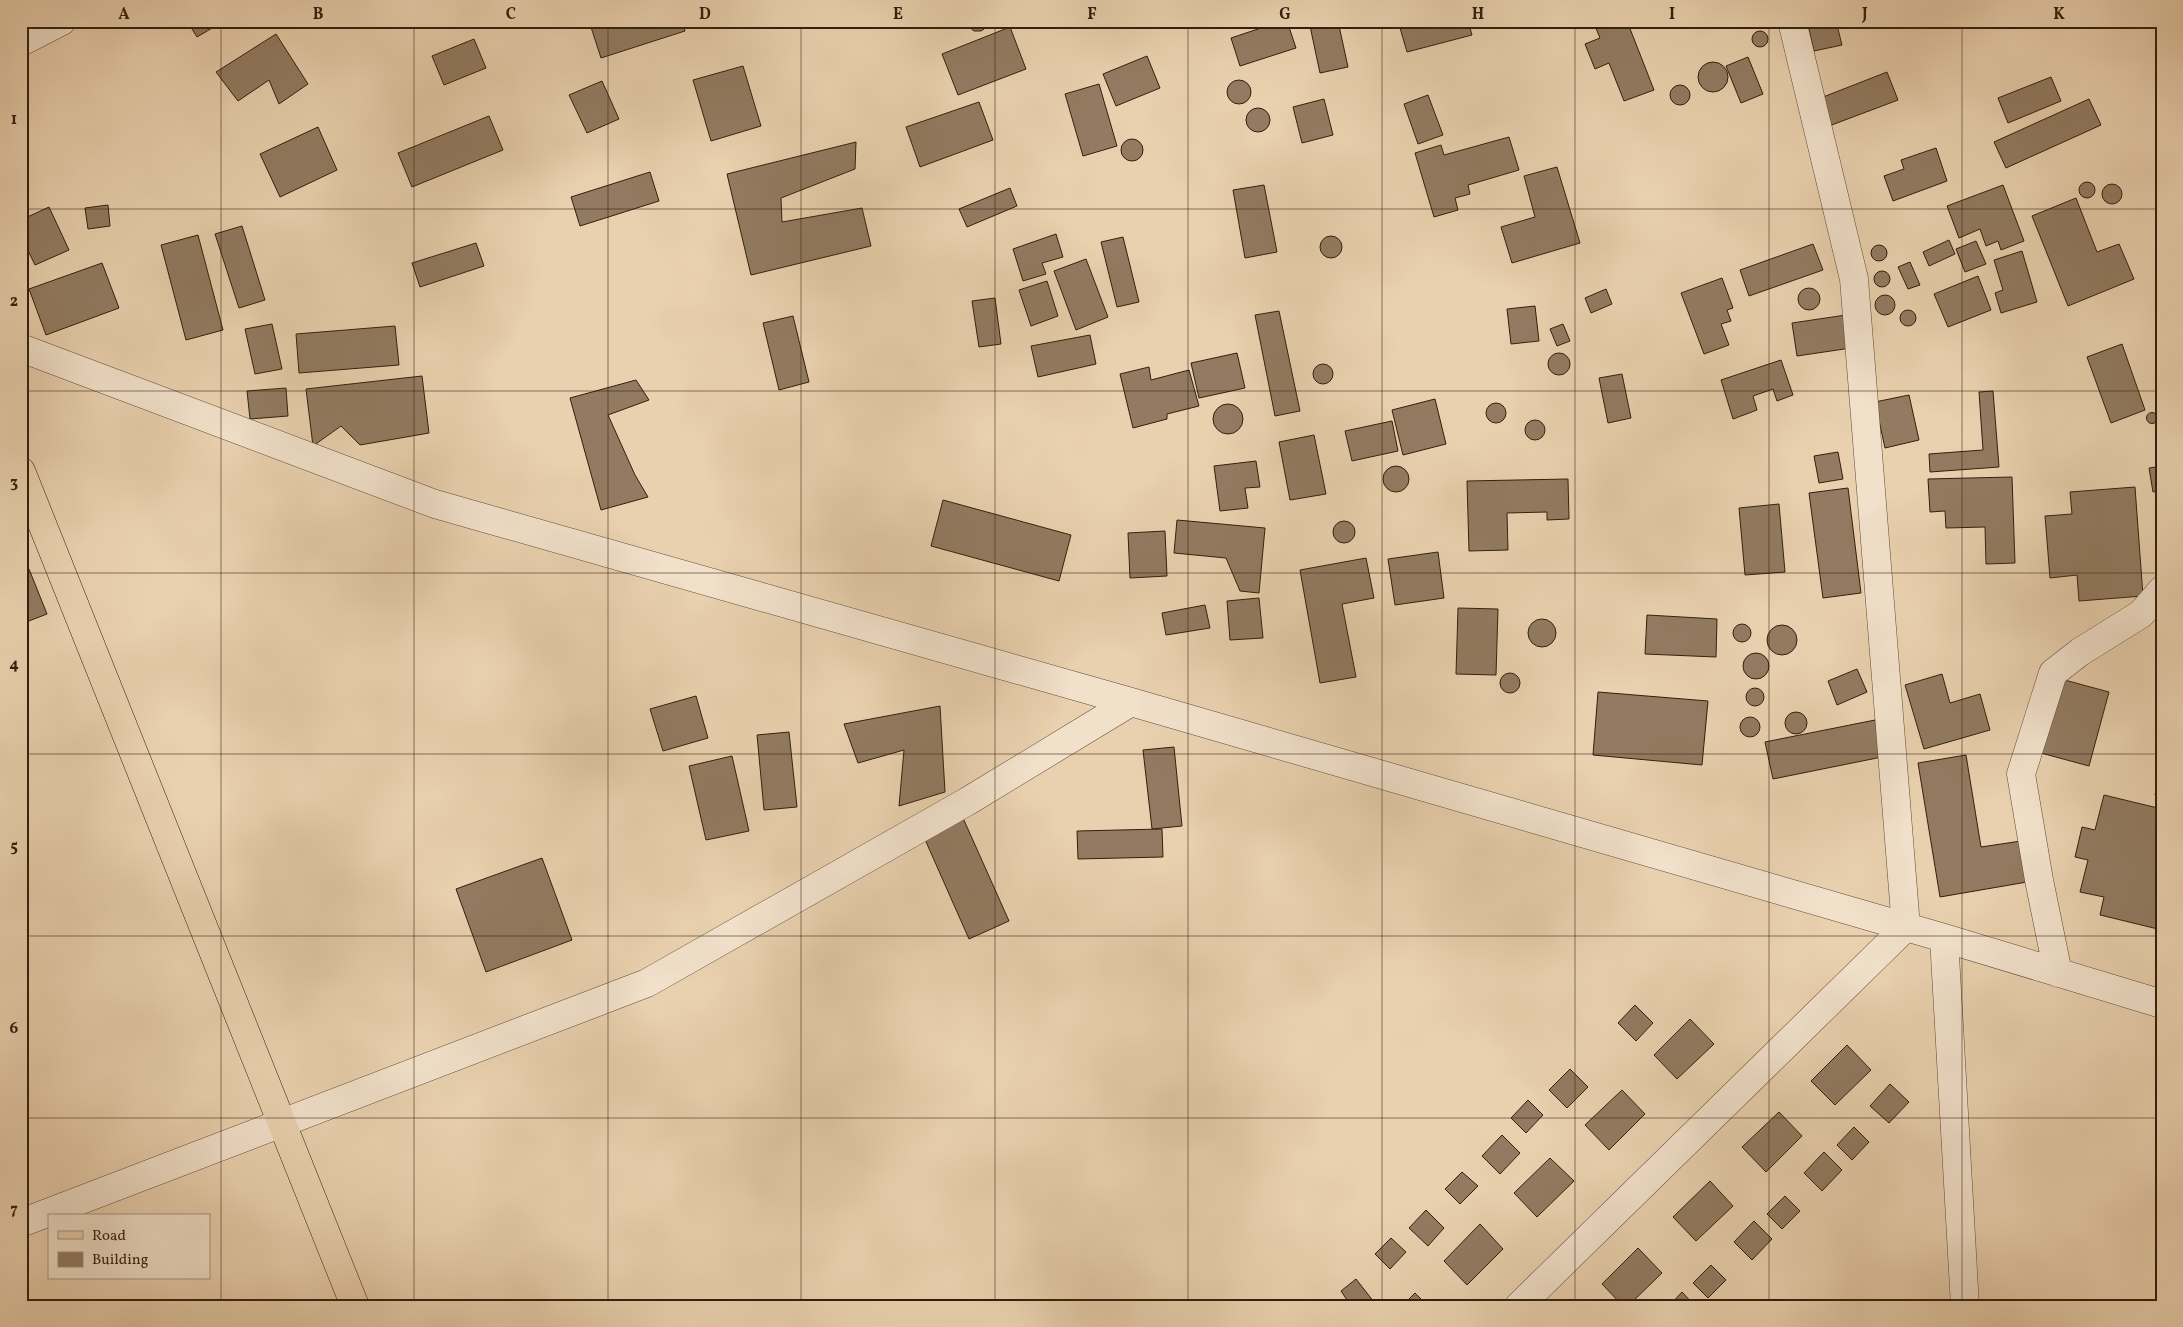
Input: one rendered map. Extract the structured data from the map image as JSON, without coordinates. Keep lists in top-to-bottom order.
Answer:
{
  "legend": ["Road", "Building"],
  "grid": {
    "columns": [
      "A",
      "B",
      "C",
      "D",
      "E",
      "F",
      "G",
      "H",
      "I",
      "J",
      "K"
    ],
    "rows": [
      "1",
      "2",
      "3",
      "4",
      "5",
      "6",
      "7"
    ]
  }
}
